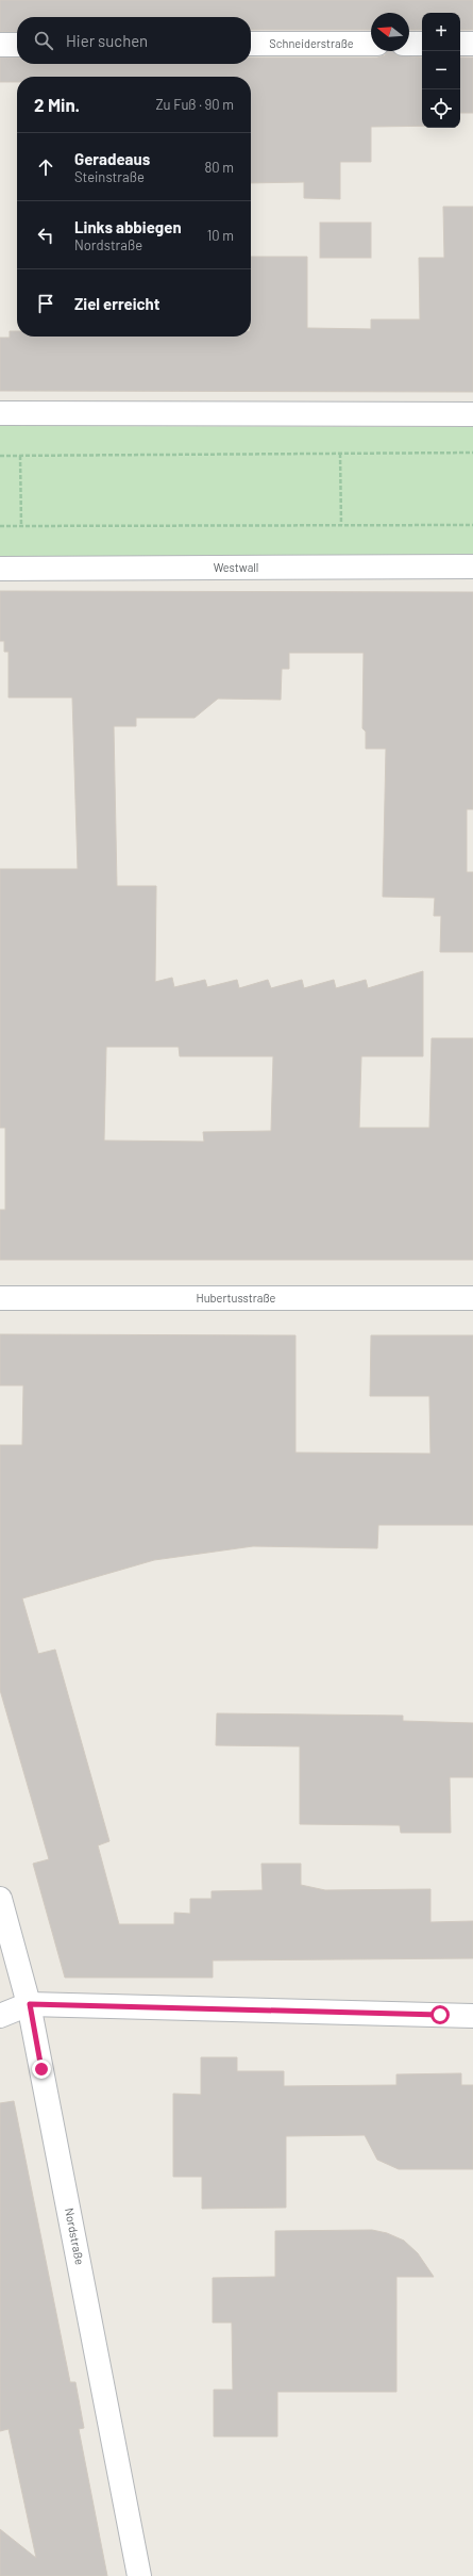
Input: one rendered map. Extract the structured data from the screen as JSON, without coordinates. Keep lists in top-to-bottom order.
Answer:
{
  "streets": {
    "street": [
      "Schneiderstraße",
      "Westwall",
      "Hubertusstraße",
      "Nordstraße"
    ]
  },
  "north": "left",
  "page": {
    "map_buttons": ["+", "−"],
    "search": "Hier suchen",
    "heading": ["2 Min.", "Zu Fuß · 90 m"],
    "list": [
      ["Geradeaus", "Steinstraße", "80 m"],
      ["Links abbiegen", "Nordstraße", "10 m"],
      "Ziel erreicht"
    ]
  }
}
